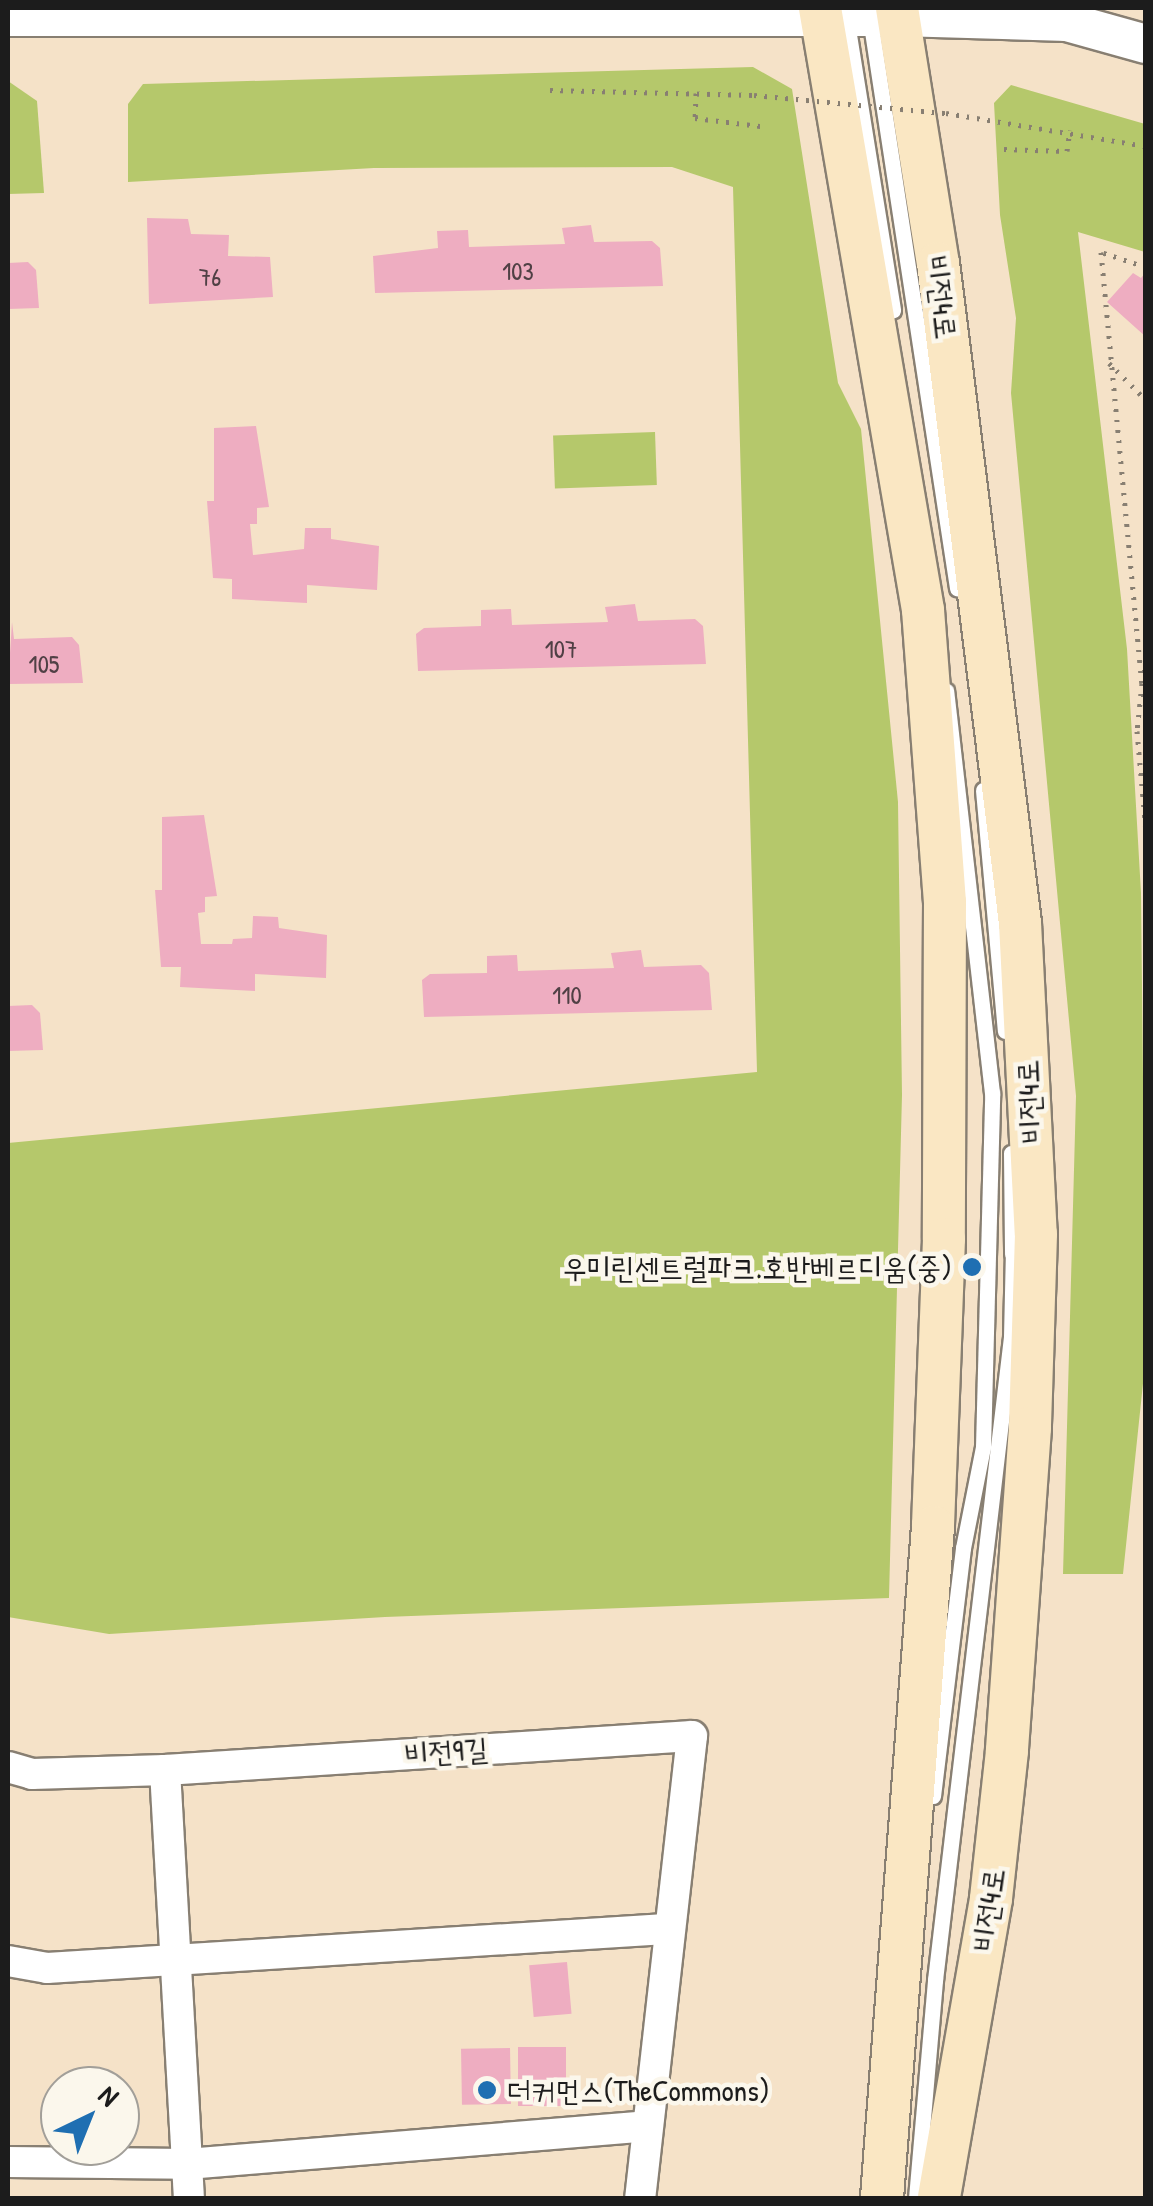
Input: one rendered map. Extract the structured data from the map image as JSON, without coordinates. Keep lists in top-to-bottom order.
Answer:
{
  "streets": {
    "main road": ["비전4로"],
    "street": ["비전9길"]
  },
  "places": ["우미린센트럴파크.호반베르디움(중)", "더커먼스(TheCommons)"],
  "house_numbers": [
    "103",
    "76",
    "107",
    "105",
    "110"
  ],
  "north": "top right"
}
